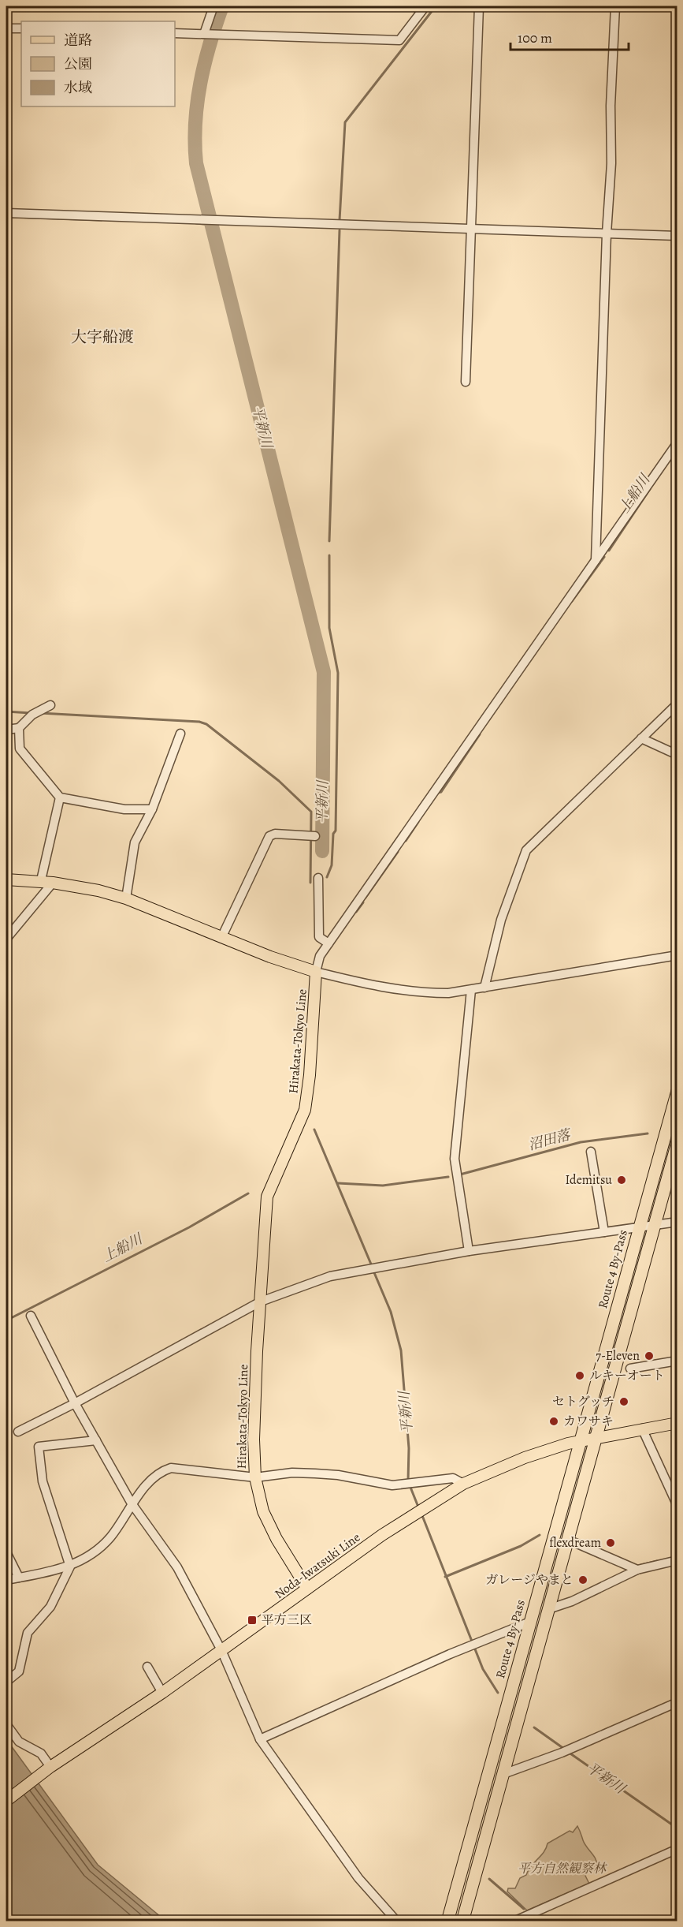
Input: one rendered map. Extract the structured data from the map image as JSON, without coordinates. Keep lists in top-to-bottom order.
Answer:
{
  "streets": {
    "highway": ["Route 4 By-Pass"],
    "main road": ["Hirakata-Tokyo Line", "Noda-Iwatsuki Line"]
  },
  "crossings": [
    ["Hirakata-Tokyo Line", "Noda-Iwatsuki Line"],
    ["Route 4 By-Pass", "Noda-Iwatsuki Line"]
  ],
  "districts": ["大字船渡"],
  "water": ["平新川", "上船川", "沼田落"],
  "parks": ["平方自然観察林"],
  "places": {
    "other": [
      "Idemitsu",
      "7-Eleven",
      "ルキーオート",
      "セトグッチ",
      "カワサキ",
      "flexdream",
      "ガレージやまと"
    ],
    "transit": ["平方三区"]
  },
  "legend": ["道路", "公園", "水域"],
  "scale_bar": "100 m"
}
